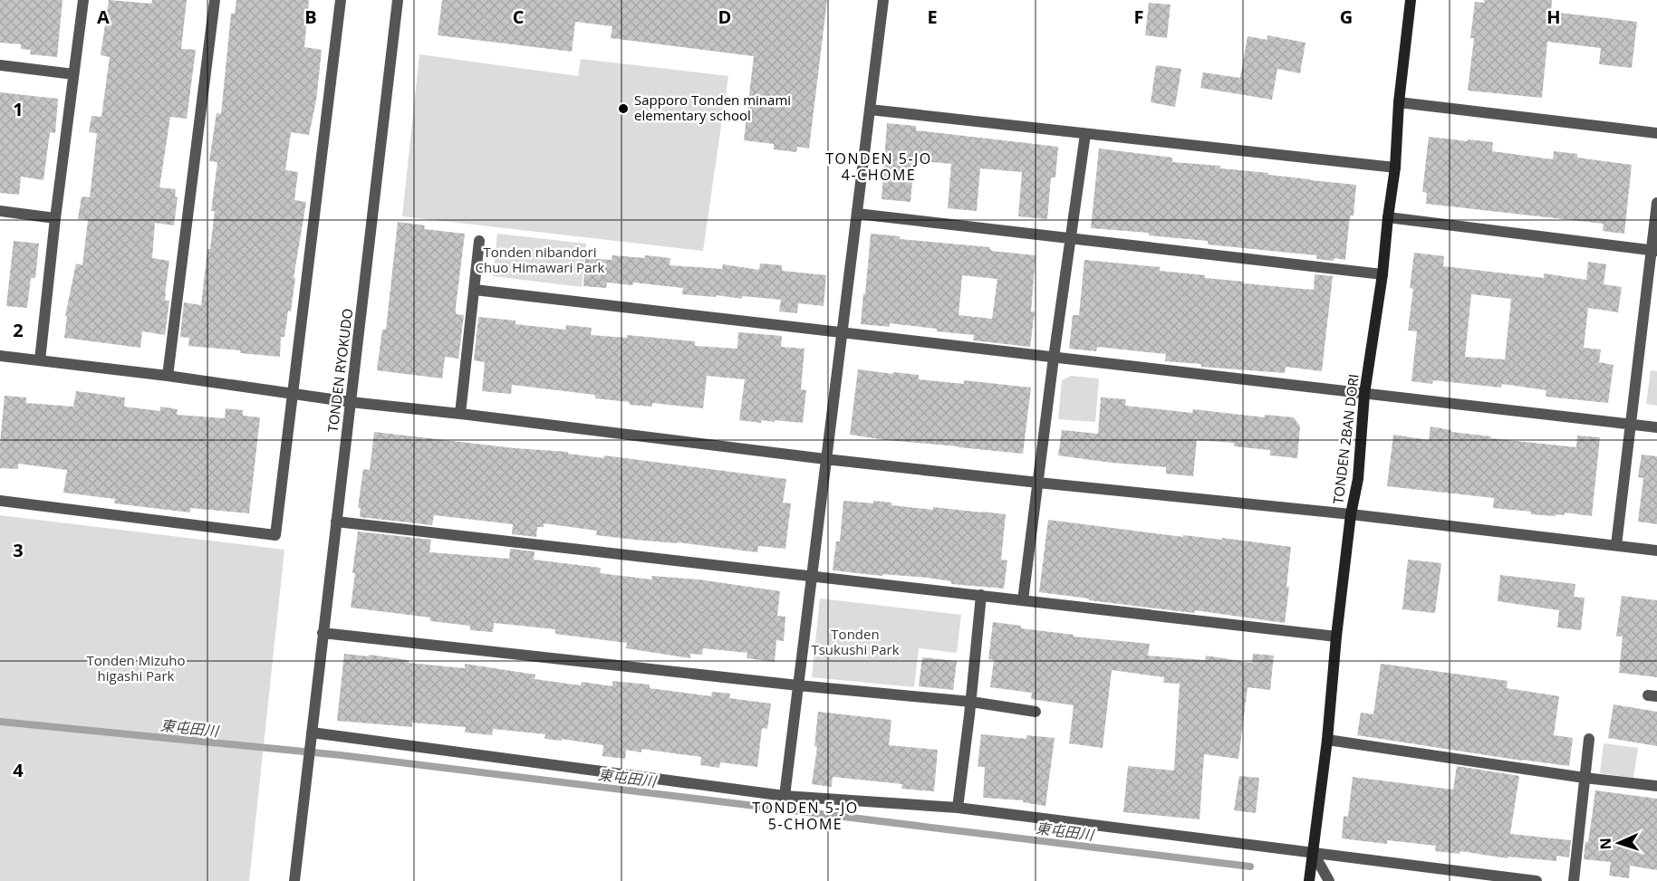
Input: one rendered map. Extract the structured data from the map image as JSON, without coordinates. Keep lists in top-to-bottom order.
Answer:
{
  "streets": {
    "street": ["TONDEN RYOKUDO", "TONDEN 2BAN DORI"]
  },
  "districts": ["TONDEN 5-JO 4-CHOME", "TONDEN 5-JO 5-CHOME"],
  "water": ["東屯田川"],
  "parks": ["Tonden nibandori Chuo Himawari Park", "Tonden Tsukushi Park", "Tonden Mizuho higashi Park"],
  "places": ["Sapporo Tonden minami elementary school"],
  "north": "left",
  "grid": {
    "columns": [
      "A",
      "B",
      "C",
      "D",
      "E",
      "F",
      "G",
      "H"
    ],
    "rows": [
      "1",
      "2",
      "3",
      "4"
    ]
  }
}
